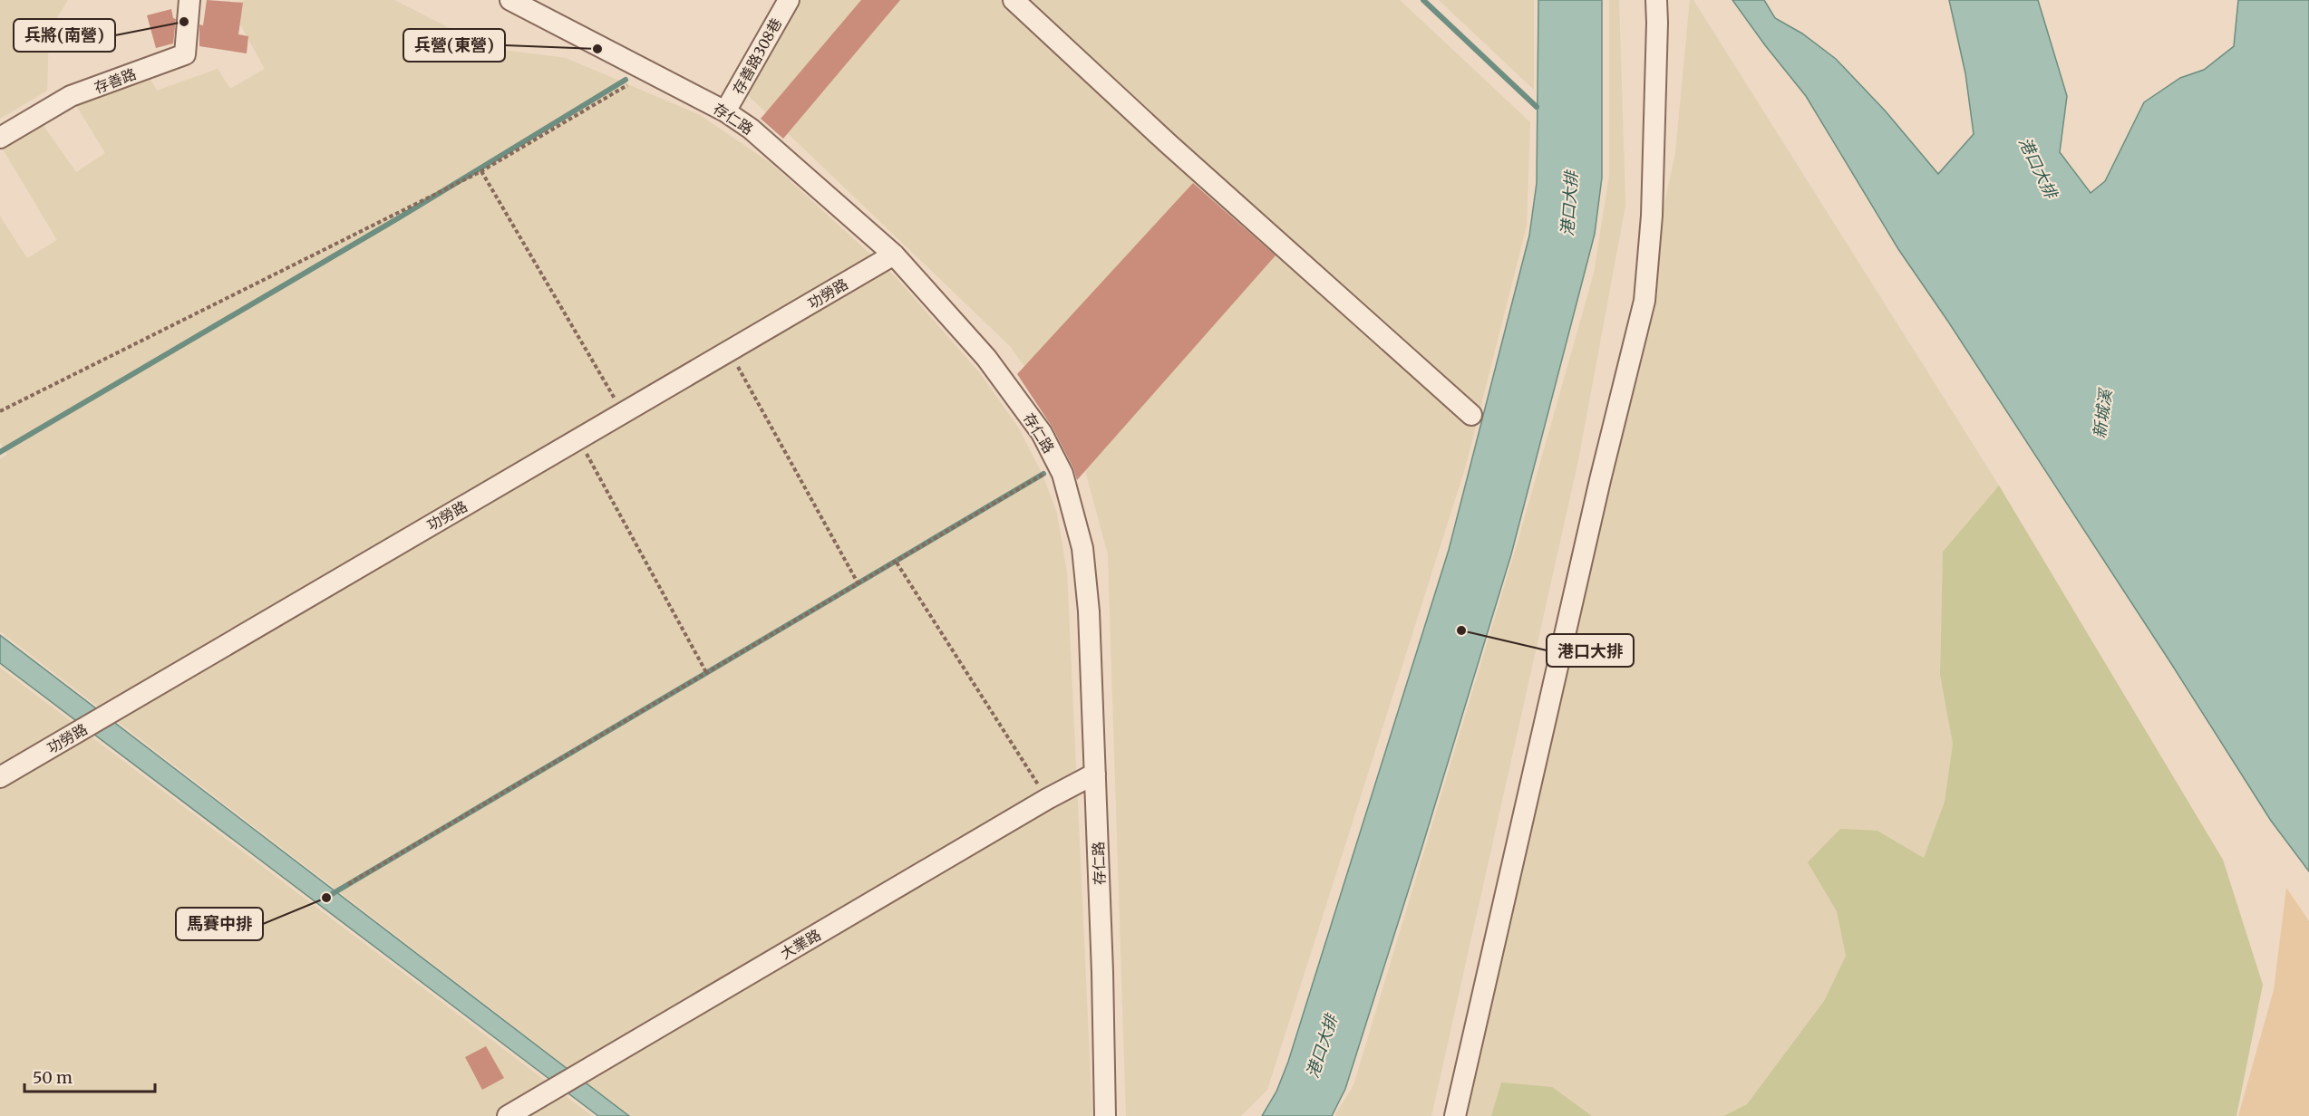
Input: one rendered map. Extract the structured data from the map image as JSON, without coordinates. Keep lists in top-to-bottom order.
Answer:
{
  "streets": {
    "street": [
      "存善路308巷",
      "存善路",
      "存仁路",
      "功勞路",
      "大業路"
    ]
  },
  "crossings": [
    ["存善路308巷", "存仁路"],
    ["存仁路", "功勞路"],
    ["存仁路", "大業路"]
  ],
  "water": ["港口大排", "新城溪"],
  "places": [
    "兵將(南營)",
    "兵營(東營)",
    "港口大排",
    "馬賽中排"
  ],
  "scale_bar": "50 m"
}
